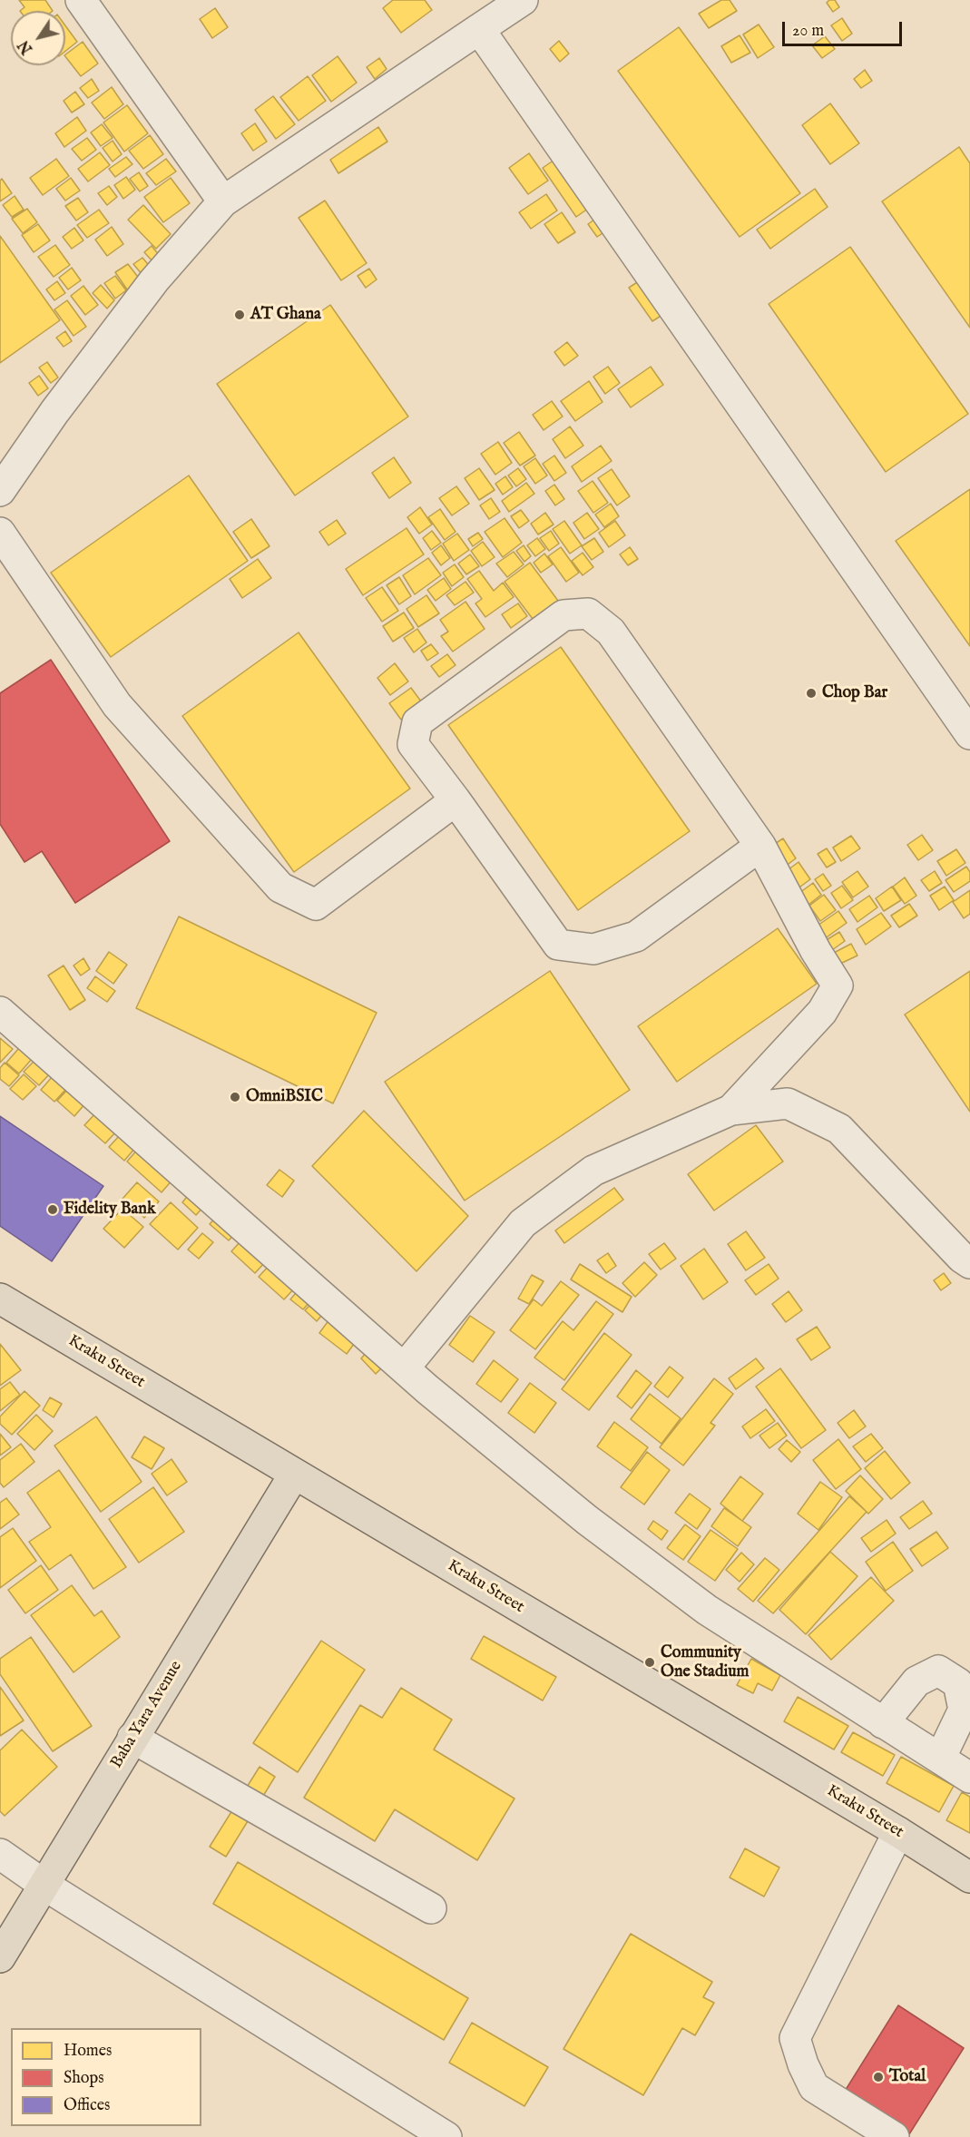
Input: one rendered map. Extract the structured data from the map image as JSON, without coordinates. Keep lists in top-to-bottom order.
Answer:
{
  "streets": {
    "main road": ["Kraku Street", "Baba Yara Avenue"]
  },
  "crossings": [
    ["Kraku Street", "Baba Yara Avenue"]
  ],
  "places": [
    "AT Ghana",
    "Chop Bar",
    "OmniBSIC",
    "Fidelity Bank",
    "Community One Stadium",
    "Total"
  ],
  "legend": ["Homes", "Shops", "Offices"],
  "scale_bar": "20 m",
  "north": "bottom left"
}
